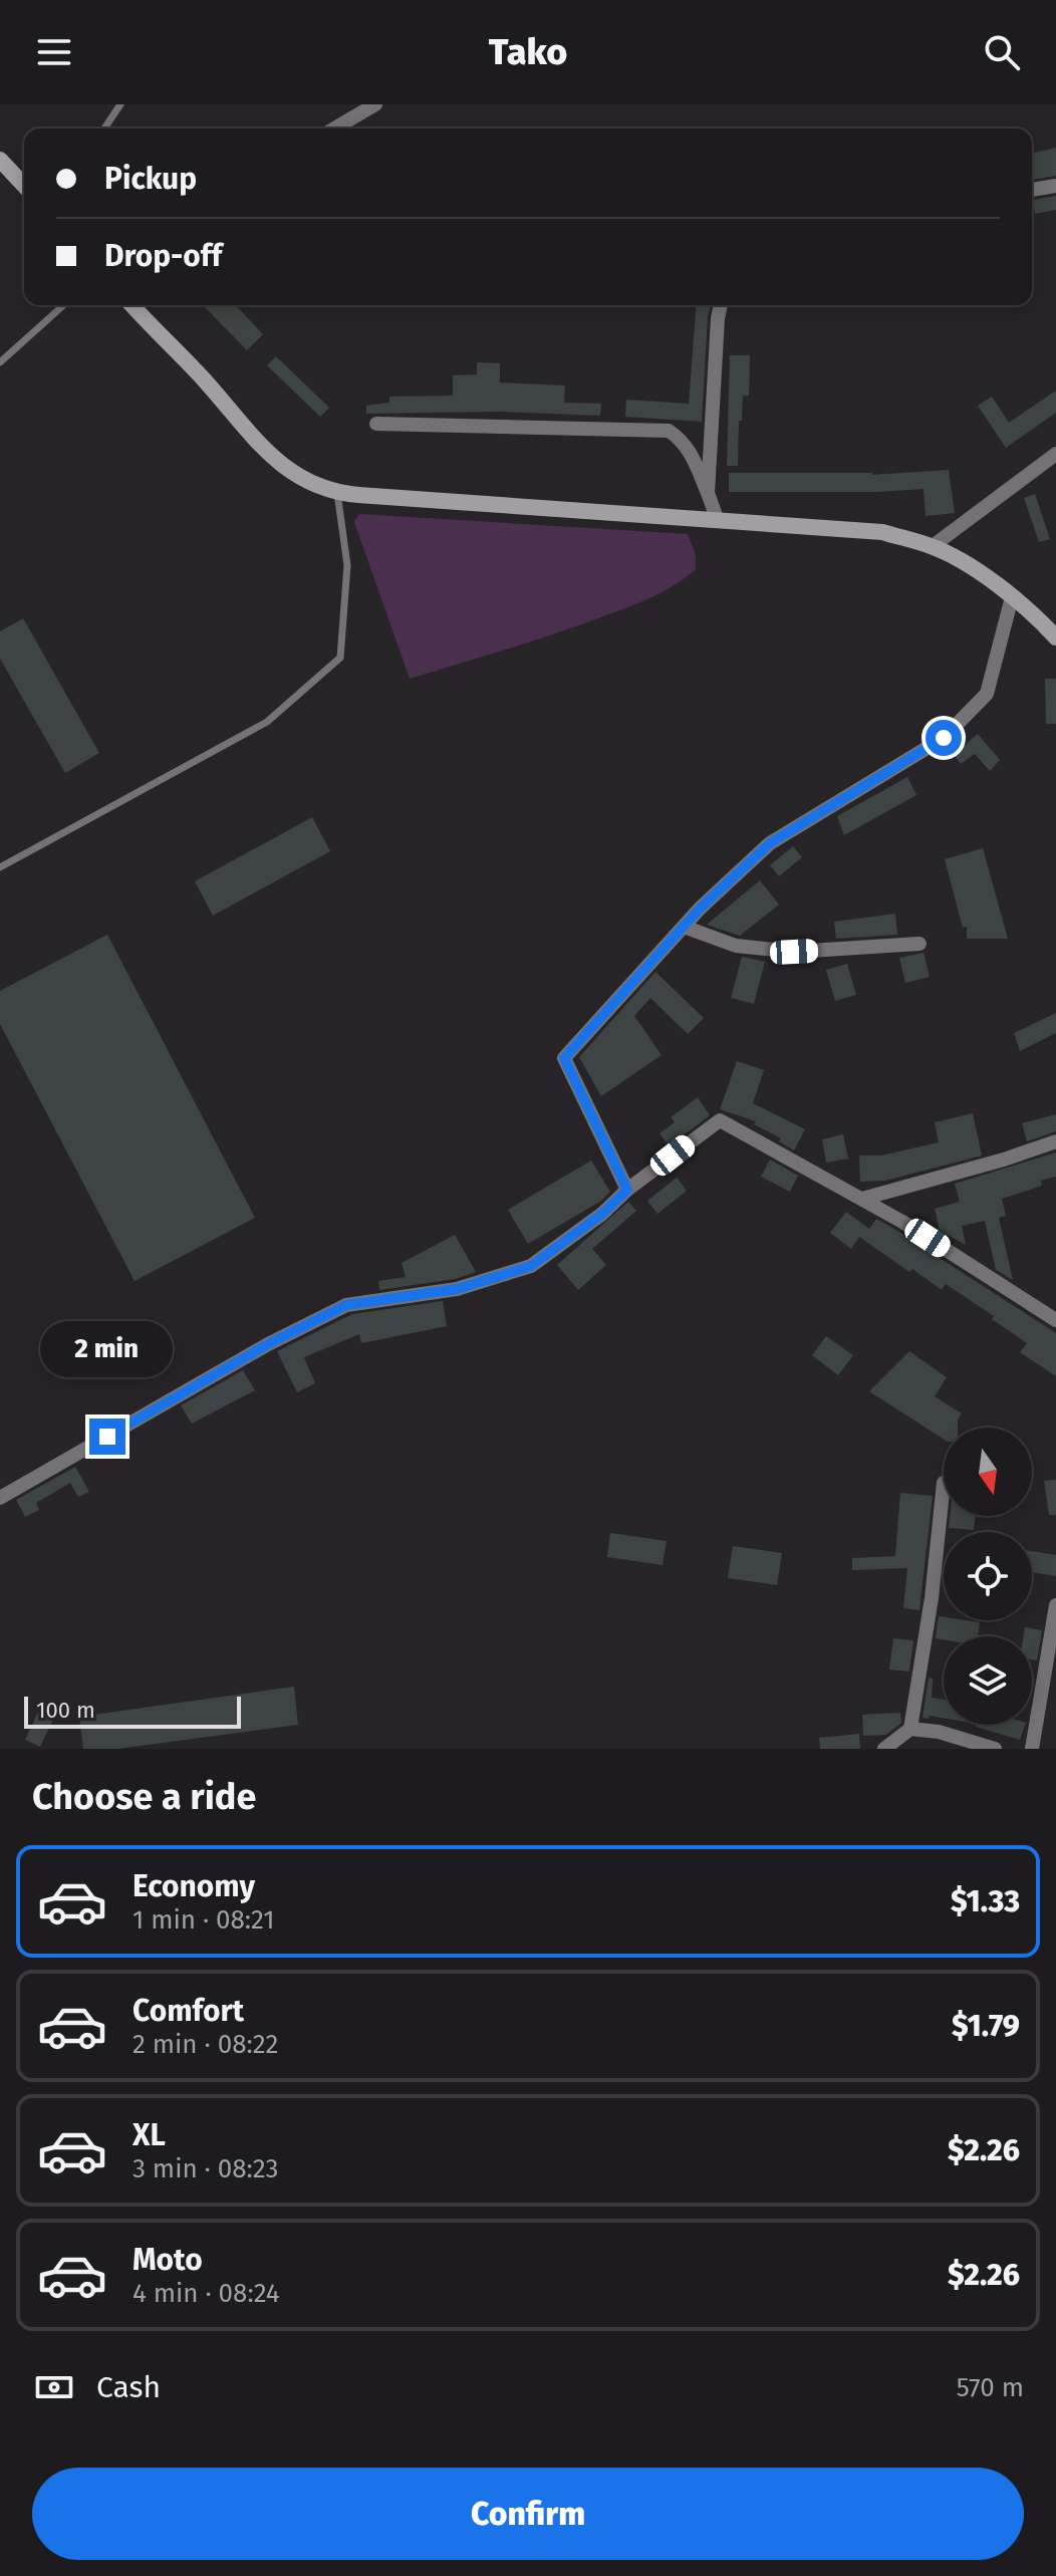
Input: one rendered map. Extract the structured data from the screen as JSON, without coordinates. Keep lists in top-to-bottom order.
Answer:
{
  "scale_bar": "100 m",
  "north": "bottom",
  "page": {
    "header": "Tako",
    "banner": ["Pickup", "Drop-off"],
    "bubble": "2 min",
    "scale": "100 m",
    "heading": "Choose a ride",
    "list": [
      {
        "name": "Economy",
        "note": "1 min · 08:21",
        "value": "$1.33"
      },
      {
        "name": "Comfort",
        "note": "2 min · 08:22",
        "value": "$1.79"
      },
      {
        "name": "XL",
        "note": "3 min · 08:23",
        "value": "$2.26"
      },
      {
        "name": "Moto",
        "note": "4 min · 08:24",
        "value": "$2.26"
      }
    ],
    "pay": ["Cash", "570 m"],
    "buttons": "Confirm"
  }
}
